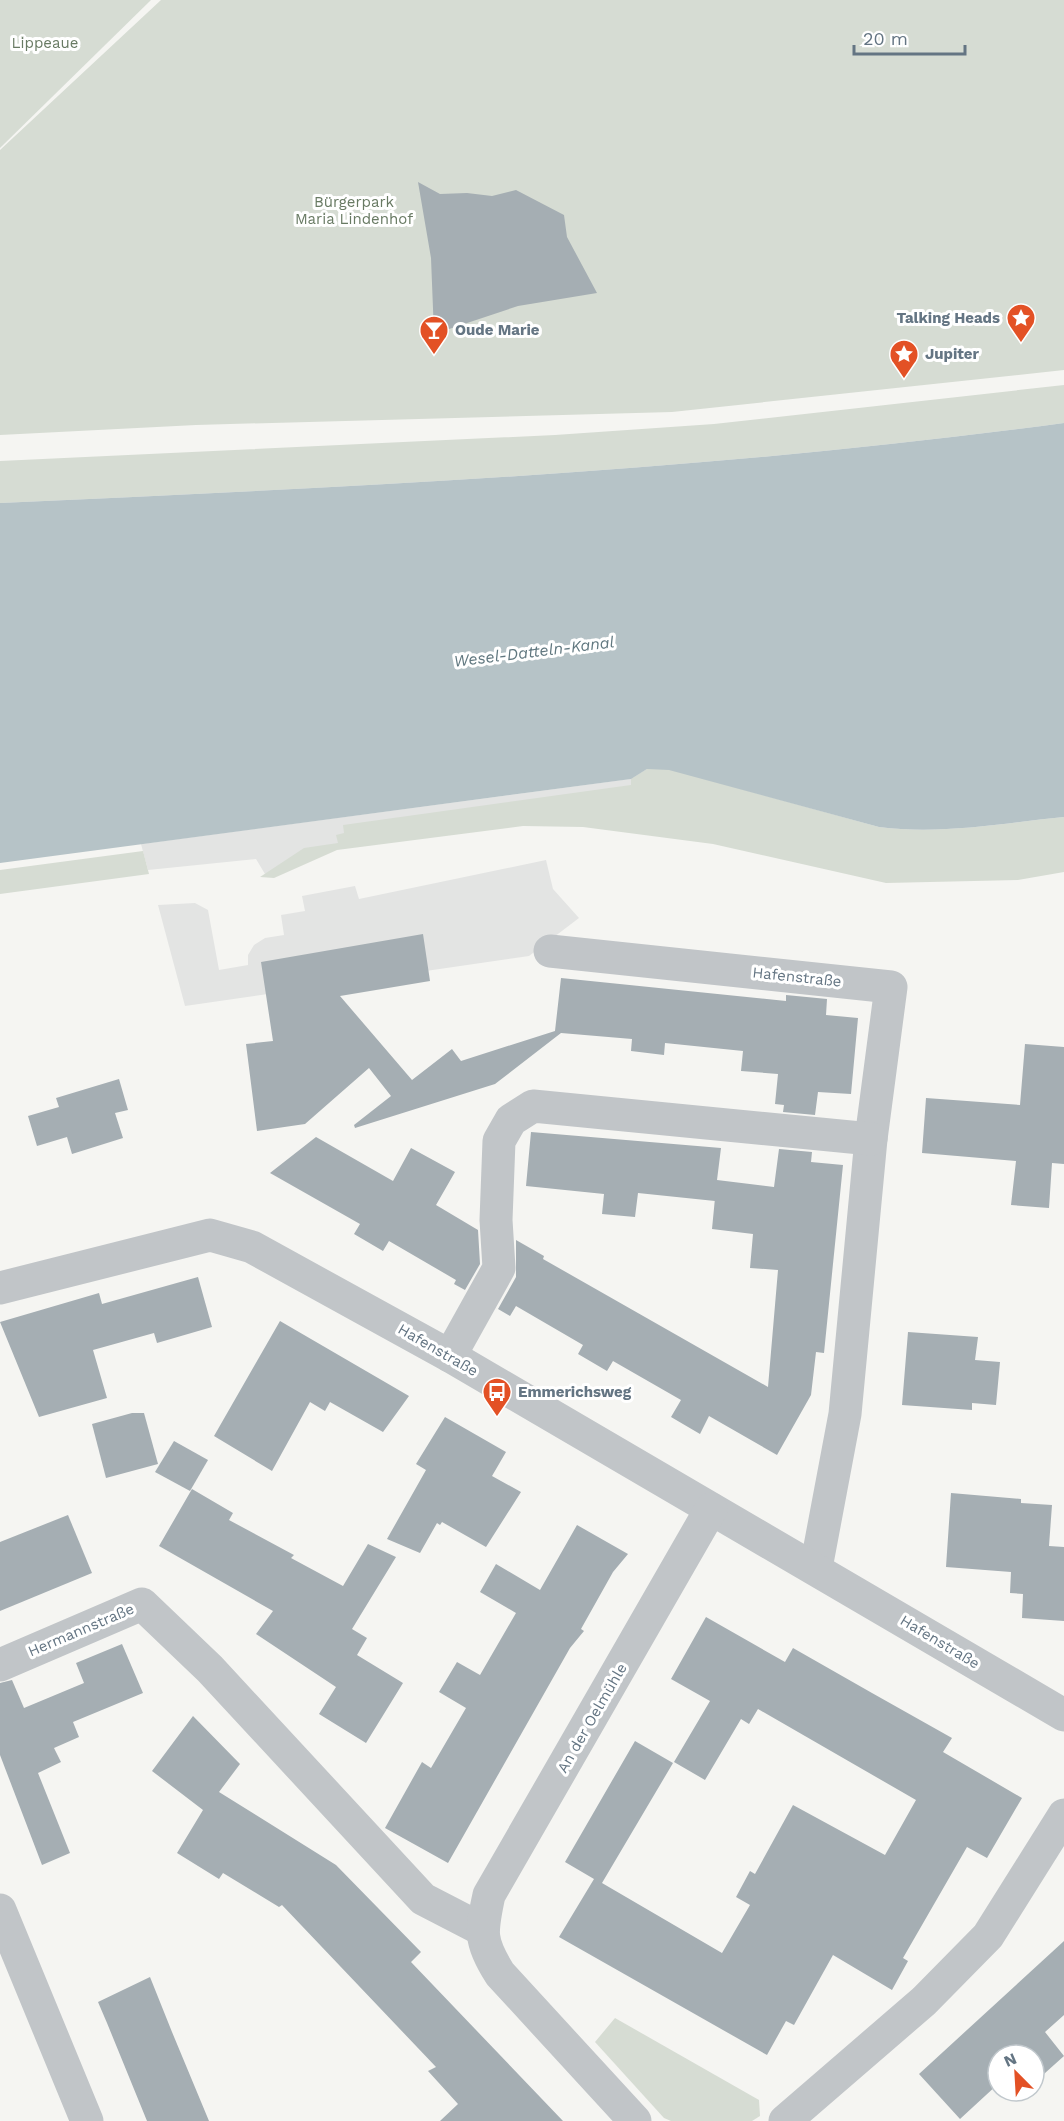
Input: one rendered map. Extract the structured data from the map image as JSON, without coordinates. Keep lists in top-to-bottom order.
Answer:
{
  "streets": {
    "street": ["Hafenstraße", "Hermannstraße", "An der Oelmühle"]
  },
  "crossings": [
    ["Hafenstraße", "An der Oelmühle"],
    ["Hermannstraße", "An der Oelmühle"]
  ],
  "water": ["Wesel-Datteln-Kanal"],
  "parks": ["Lippeaue", "Bürgerpark Maria Lindenhof"],
  "places": {
    "place": ["Talking Heads", "Jupiter"],
    "bar": ["Oude Marie"],
    "bus stop": ["Emmerichsweg"]
  },
  "scale_bar": "20 m",
  "north": "top left"
}
